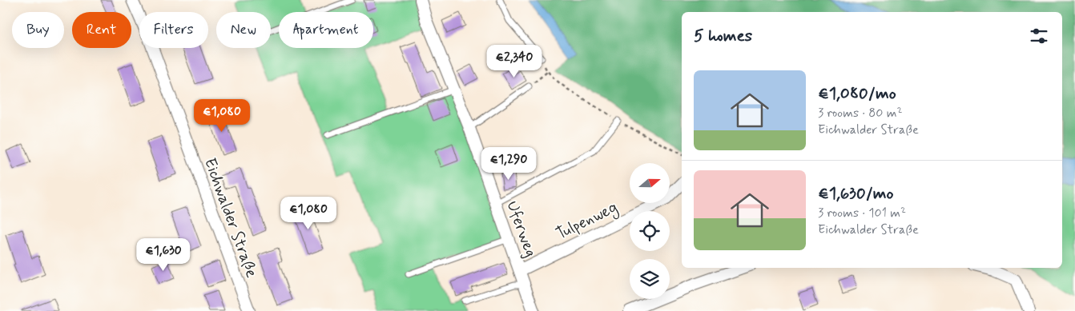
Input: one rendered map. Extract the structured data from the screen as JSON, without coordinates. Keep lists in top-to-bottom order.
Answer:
{
  "streets": {
    "street": ["Eichwalder Straße", "Tulpenweg", "Uferweg"]
  },
  "crossings": [
    ["Tulpenweg", "Uferweg"]
  ],
  "north": "right",
  "page": {
    "chip": [
      "Buy",
      "Rent",
      "Filters",
      "New",
      "Apartment"
    ],
    "heading": "5 homes",
    "price": [
      "€2,340",
      "€1,080",
      "€1,290",
      "€1,080",
      "€1,630"
    ],
    "list": [
      {
        "name": "€1,080/mo",
        "note": "3 rooms · 80 m² · Eichwalder Straße"
      },
      {
        "name": "€1,630/mo",
        "note": "3 rooms · 101 m² · Eichwalder Straße"
      }
    ]
  }
}
